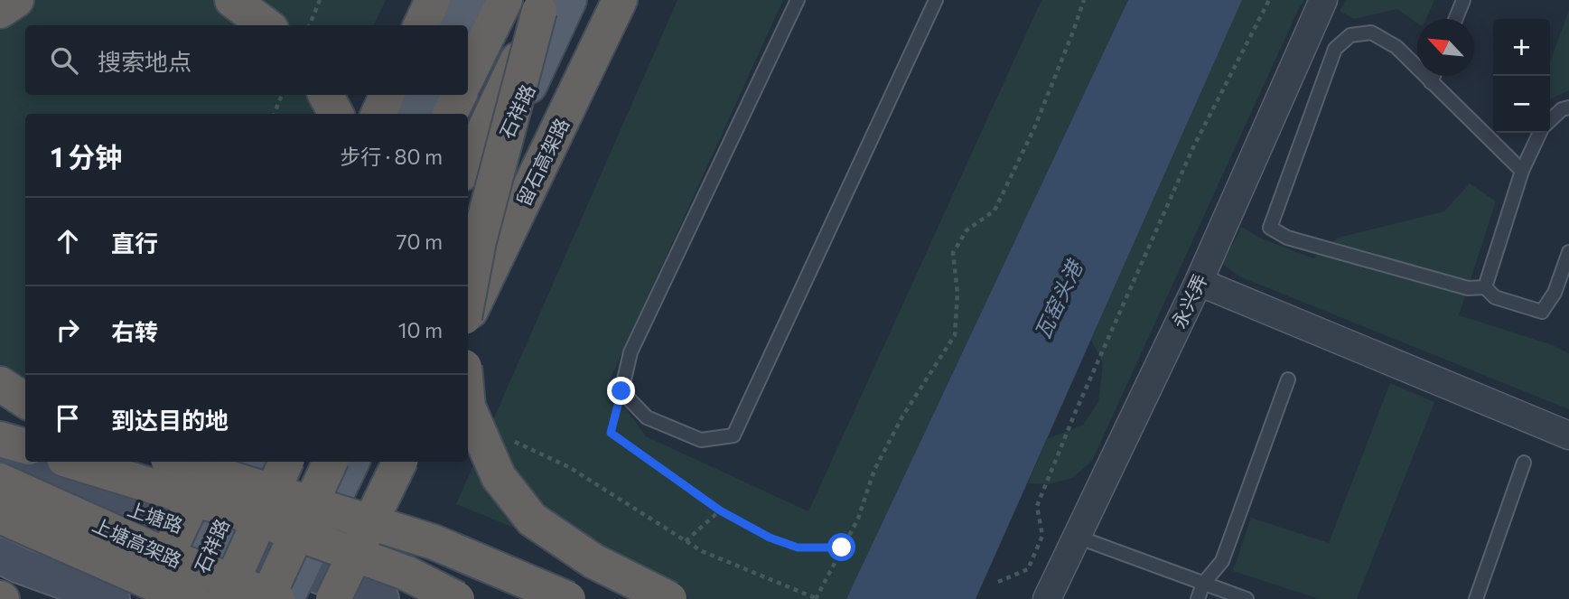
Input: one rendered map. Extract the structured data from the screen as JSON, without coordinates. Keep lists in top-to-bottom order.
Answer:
{
  "streets": {
    "highway": ["留石高架路", "上塘高架路"],
    "main road": ["石祥路", "上塘路"],
    "street": ["永兴弄"]
  },
  "crossings": [
    ["石祥路", "上塘路"]
  ],
  "water": ["瓦窑头港"],
  "north": "top left",
  "page": {
    "map_buttons": ["+", "−"],
    "search": "搜索地点",
    "heading": ["1 分钟", "步行 · 80 m"],
    "list": [
      ["直行", "70 m"],
      ["右转", "10 m"],
      "到达目的地"
    ]
  }
}
